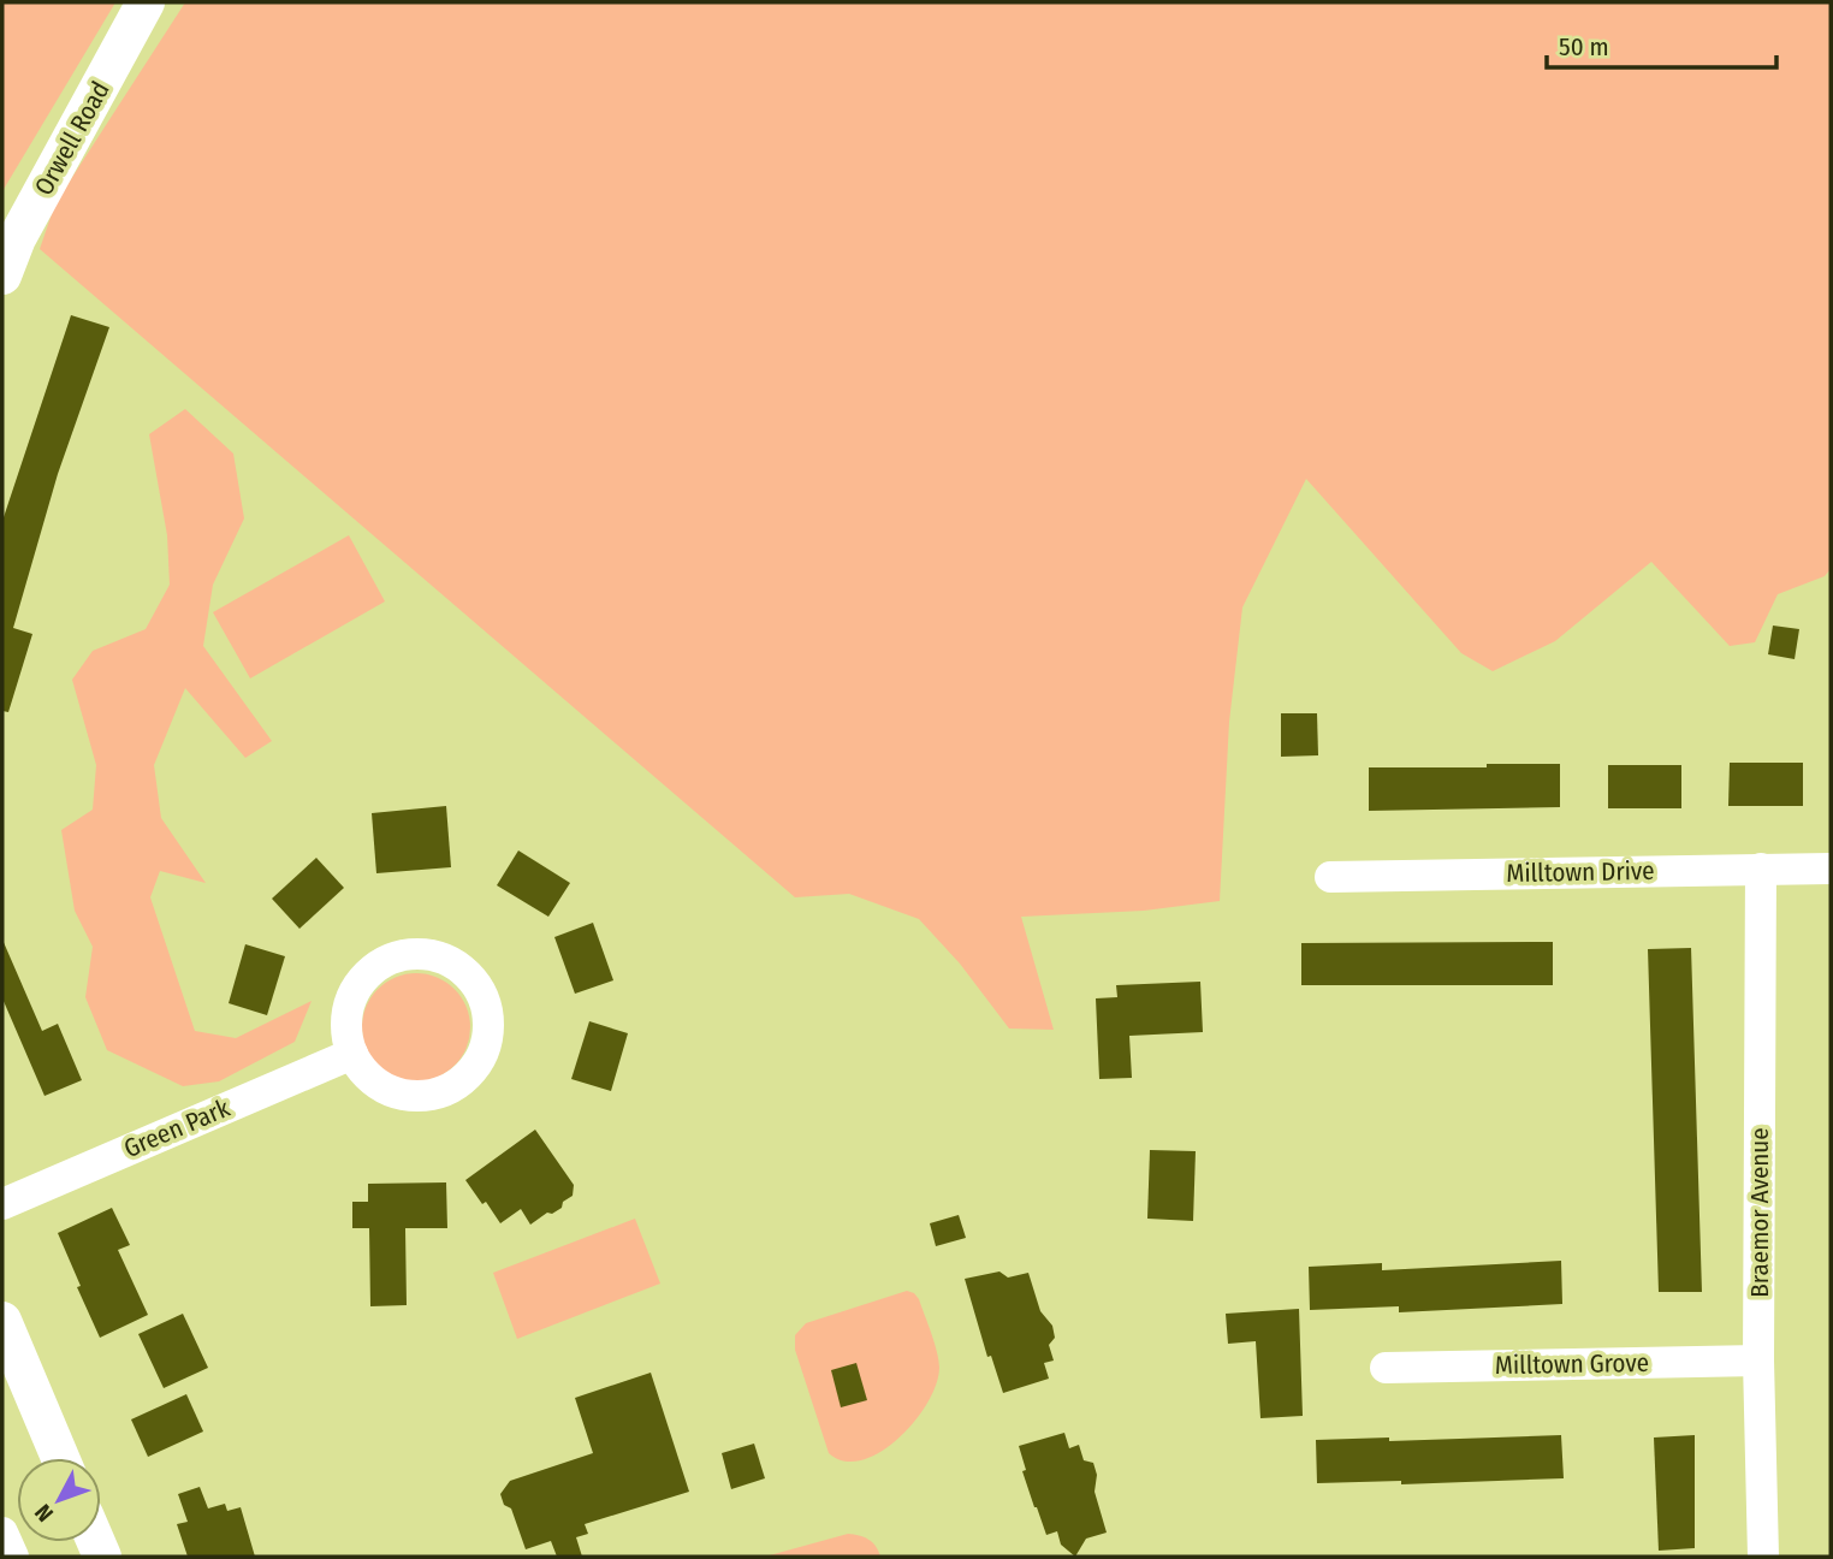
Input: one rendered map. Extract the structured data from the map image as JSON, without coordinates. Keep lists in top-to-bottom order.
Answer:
{
  "streets": {
    "street": [
      "Orwell Road",
      "Milltown Drive",
      "Green Park",
      "Braemor Avenue",
      "Milltown Grove"
    ]
  },
  "crossings": [
    ["Milltown Drive", "Braemor Avenue"],
    ["Braemor Avenue", "Milltown Grove"]
  ],
  "scale_bar": "50 m",
  "north": "bottom left"
}
